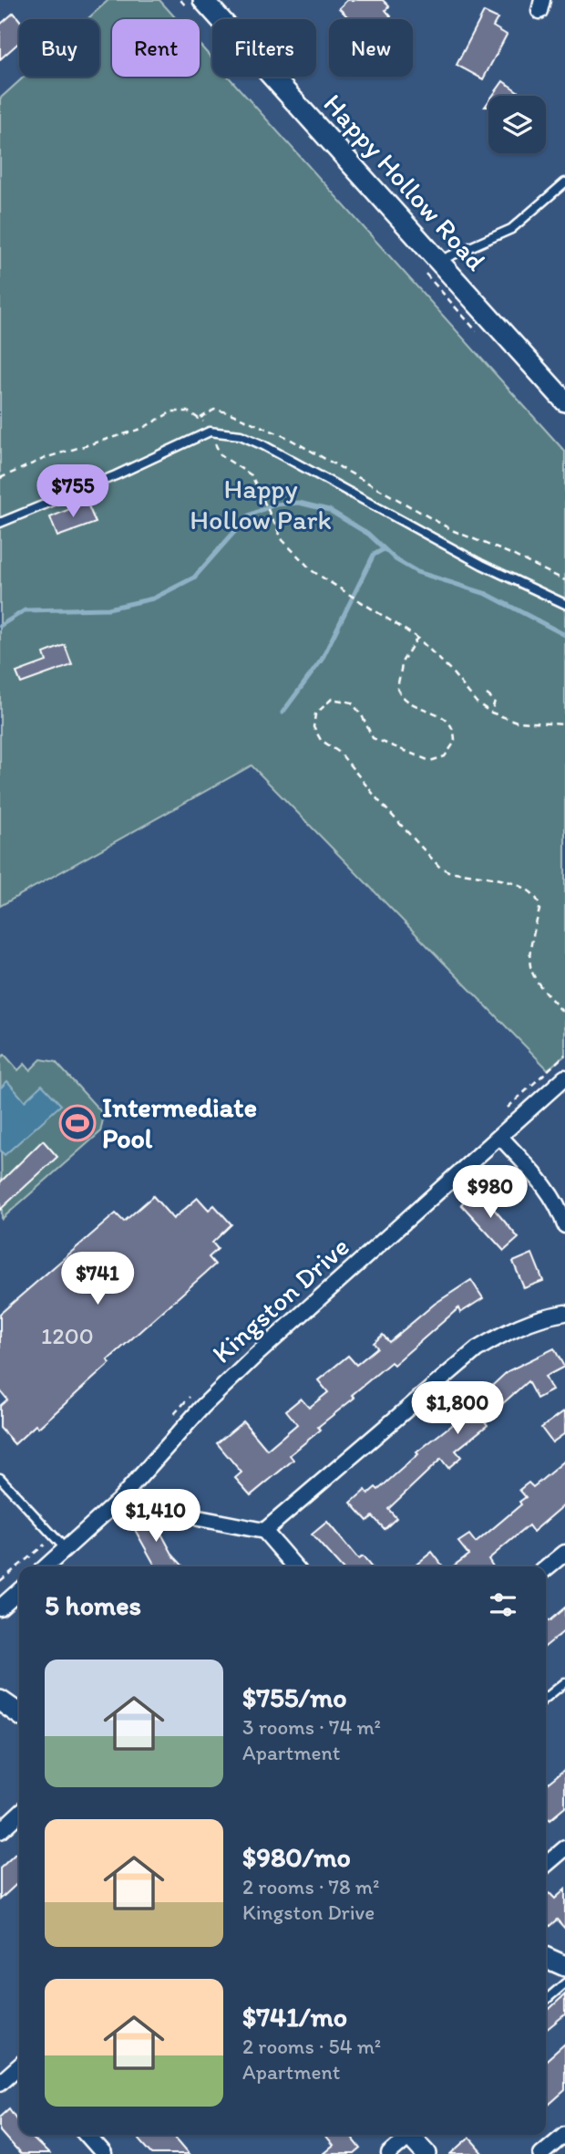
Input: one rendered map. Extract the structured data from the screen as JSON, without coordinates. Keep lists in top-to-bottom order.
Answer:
{
  "streets": {
    "main road": ["Happy Hollow Road"],
    "street": ["Kingston Drive"]
  },
  "parks": ["Happy Hollow Park"],
  "places": {
    "sports": ["Intermediate Pool"]
  },
  "house_numbers": ["1200"],
  "page": {
    "chip": [
      "Buy",
      "Rent",
      "Filters",
      "New"
    ],
    "price": [
      "$755",
      "$980",
      "$741",
      "$1,800",
      "$1,410"
    ],
    "heading": "5 homes",
    "list": [
      {
        "name": "$755/mo",
        "note": "3 rooms · 74 m² · Apartment"
      },
      {
        "name": "$980/mo",
        "note": "2 rooms · 78 m² · Kingston Drive"
      },
      {
        "name": "$741/mo",
        "note": "2 rooms · 54 m² · Apartment"
      }
    ]
  }
}
